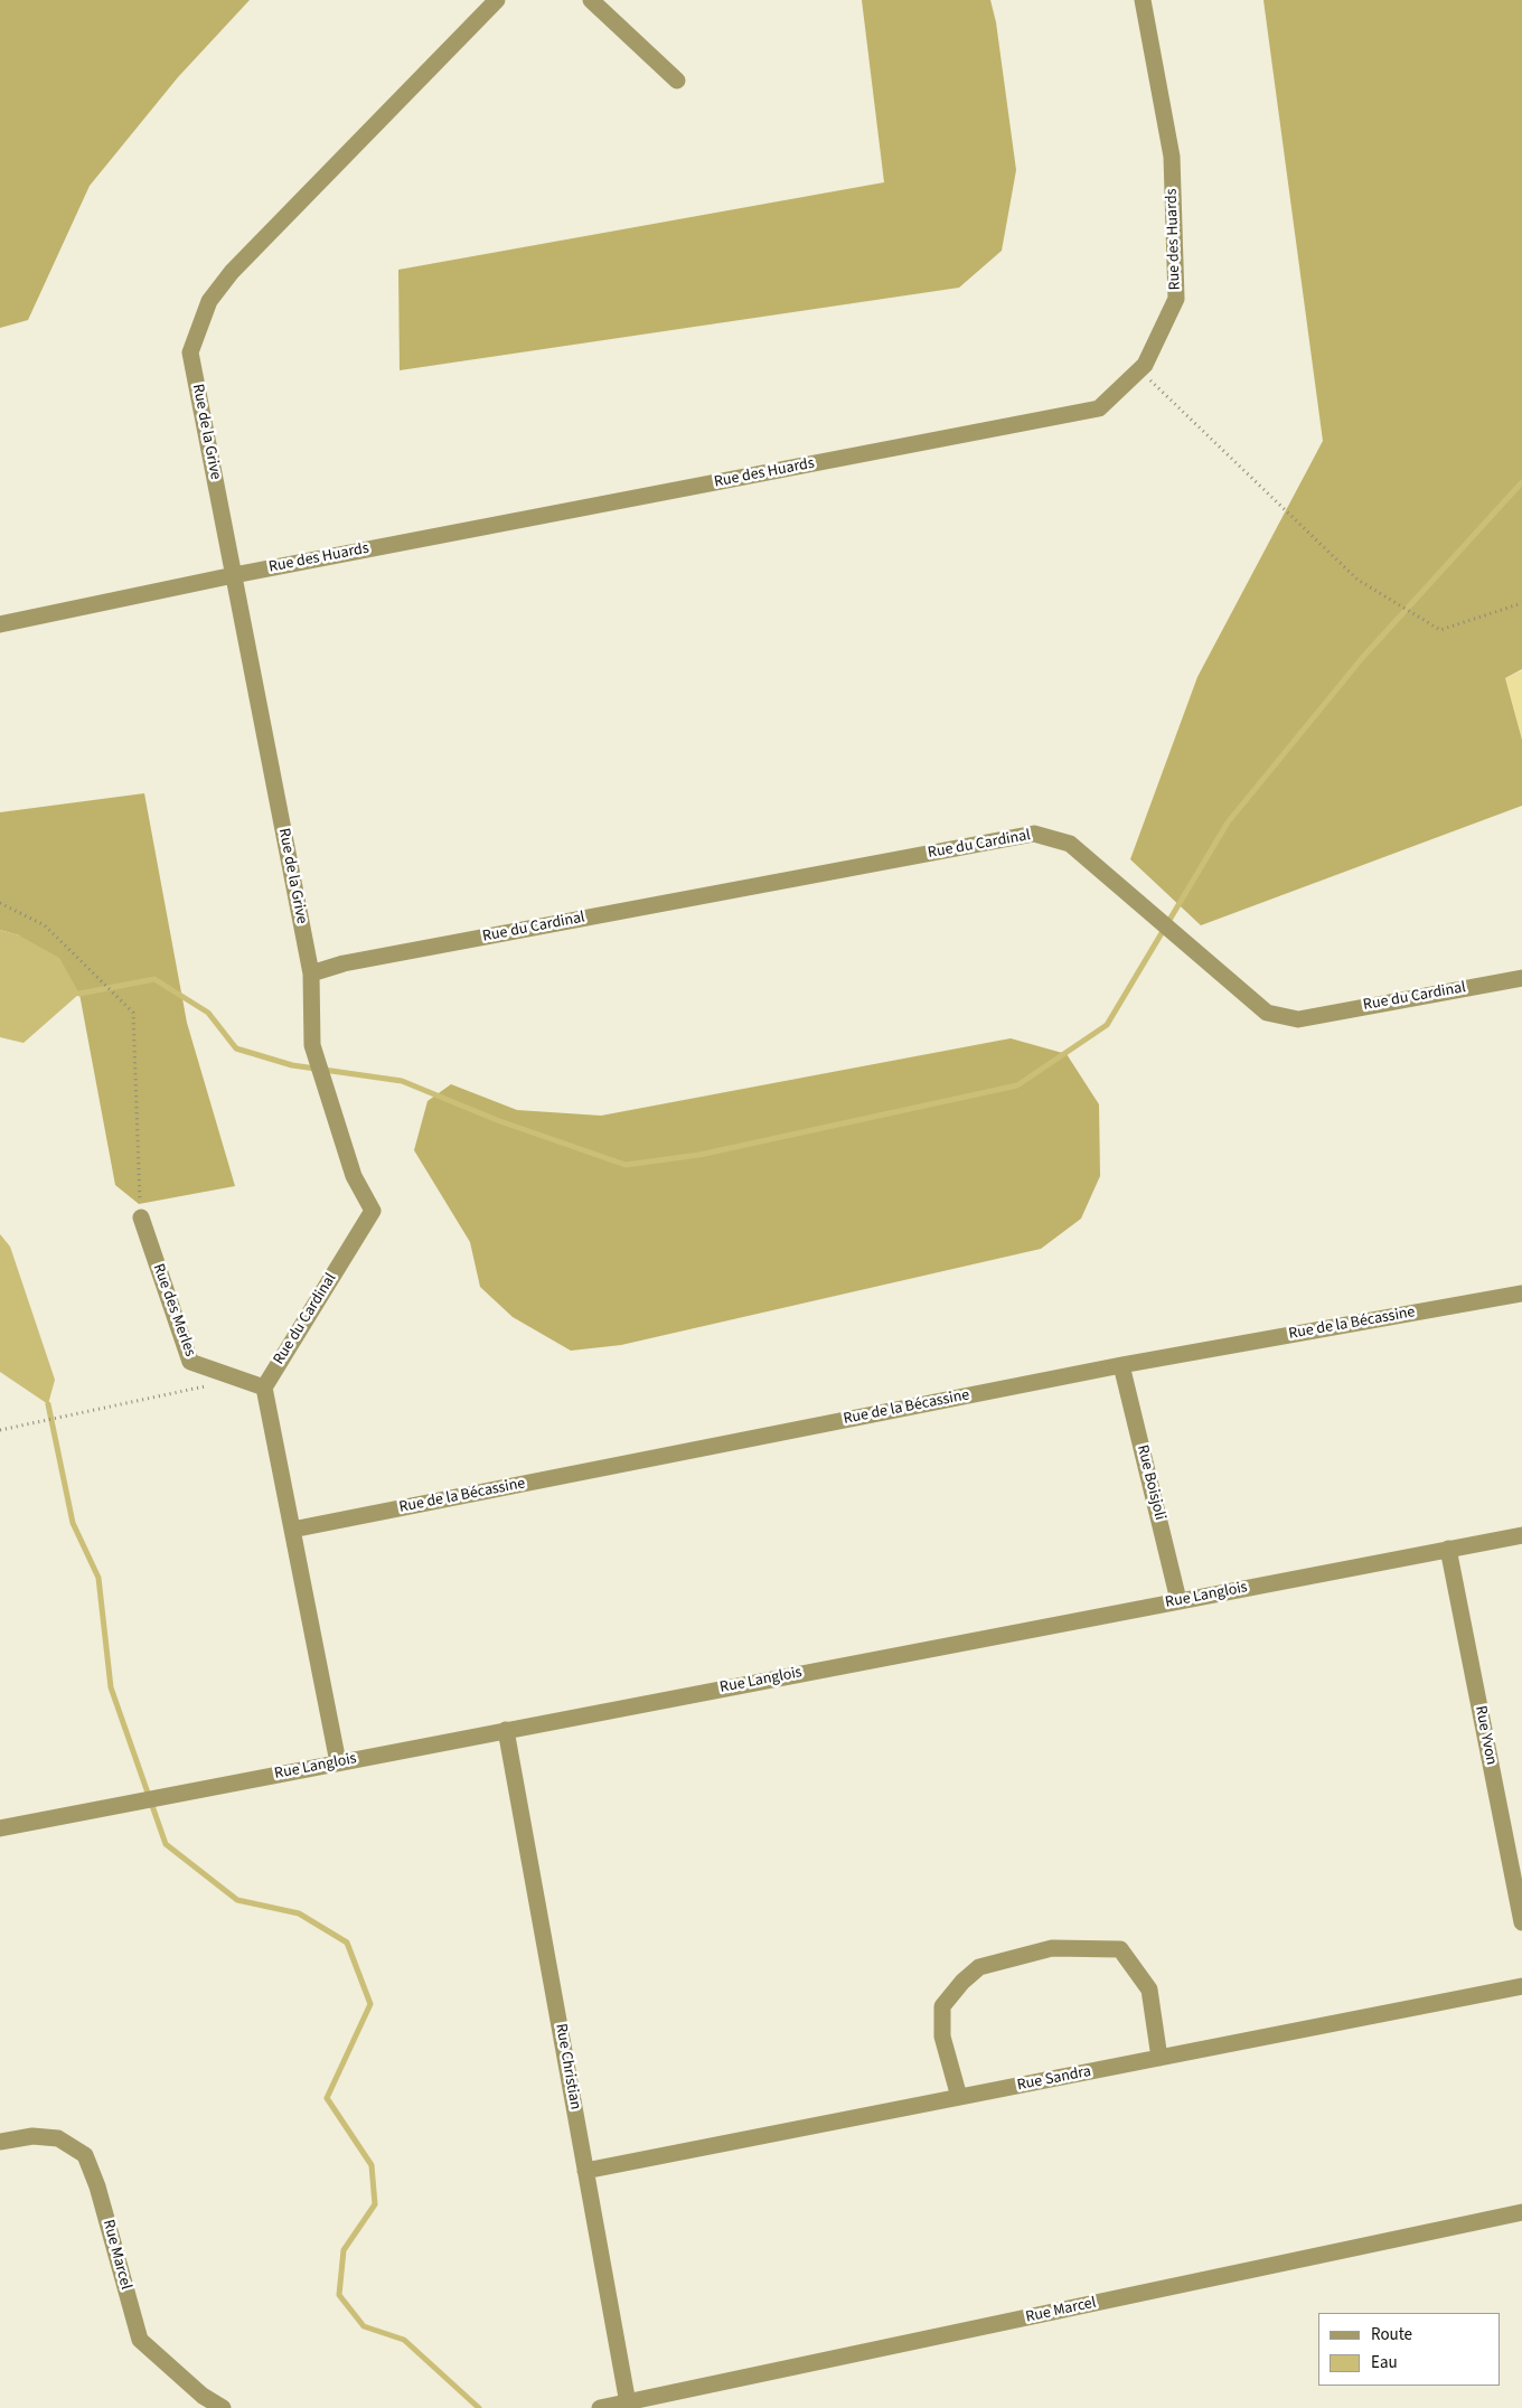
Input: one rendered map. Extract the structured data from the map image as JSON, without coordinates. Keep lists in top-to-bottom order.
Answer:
{
  "streets": {
    "street": [
      "Rue des Huards",
      "Rue de la Grive",
      "Rue du Cardinal",
      "Rue des Merles",
      "Rue de la Bécassine",
      "Rue Boisjoli",
      "Rue Langlois",
      "Rue Yvon",
      "Rue Christian",
      "Rue Sandra",
      "Rue Marcel"
    ]
  },
  "crossings": [
    ["Rue des Huards", "Rue de la Grive"],
    ["Rue de la Grive", "Rue du Cardinal"],
    ["Rue du Cardinal", "Rue des Merles"],
    ["Rue de la Bécassine", "Rue Boisjoli"],
    ["Rue Boisjoli", "Rue Langlois"],
    ["Rue Langlois", "Rue Yvon"],
    ["Rue Langlois", "Rue Christian"],
    ["Rue Christian", "Rue Sandra"],
    ["Rue Christian", "Rue Marcel"]
  ],
  "legend": ["Route", "Eau"]
}
